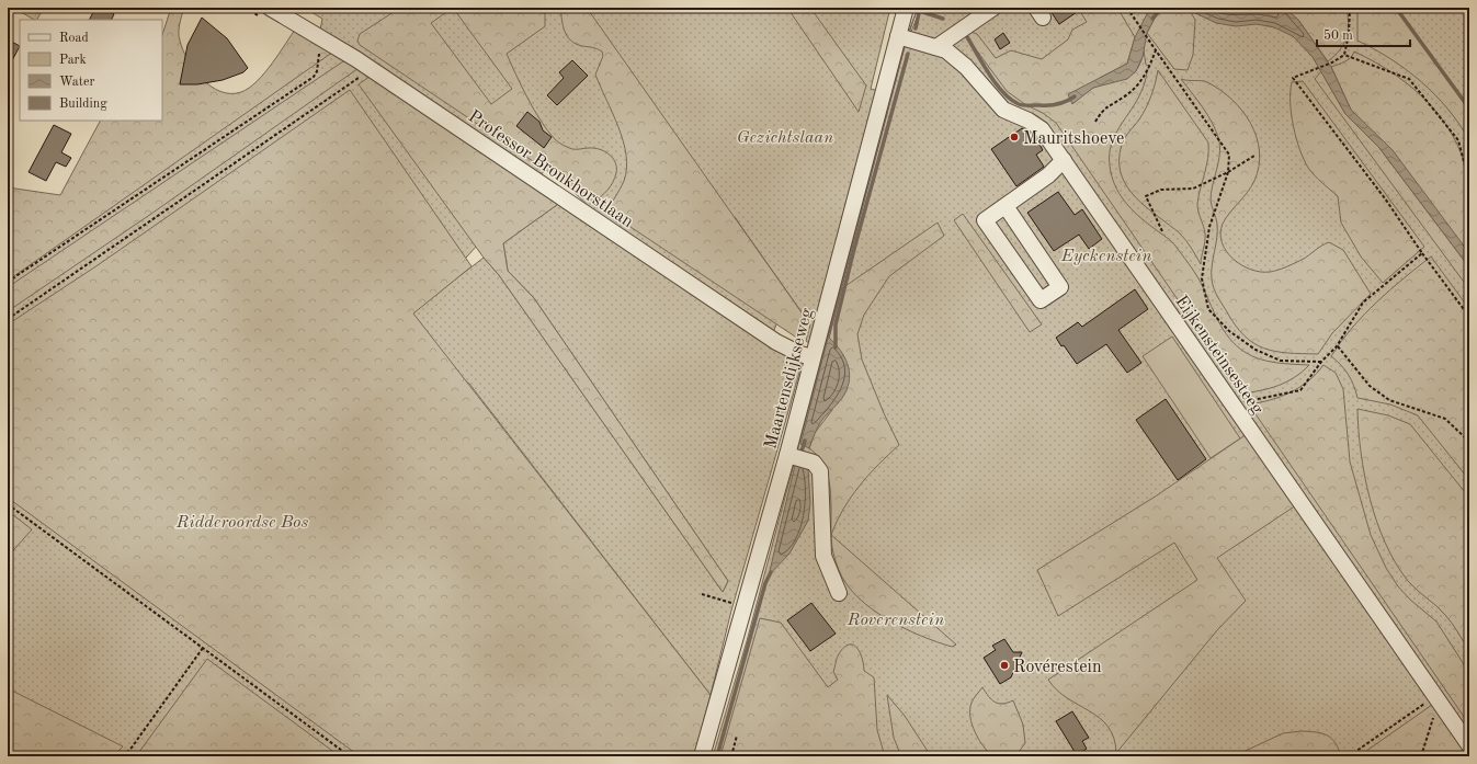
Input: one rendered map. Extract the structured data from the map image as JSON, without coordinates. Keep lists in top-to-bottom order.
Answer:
{
  "streets": {
    "street": ["Professor Bronkhorstlaan", "Eijkensteinsesteeg", "Maartensdijkseweg"]
  },
  "crossings": [
    ["Professor Bronkhorstlaan", "Maartensdijkseweg"],
    ["Eijkensteinsesteeg", "Maartensdijkseweg"]
  ],
  "parks": [
    "Gezichtslaan",
    "Eyckenstein",
    "Ridderoordse Bos",
    "Roverenstein"
  ],
  "places": ["Mauritshoeve", "Rovérestein"],
  "legend": [
    "Road",
    "Park",
    "Water",
    "Building"
  ],
  "scale_bar": "50 m"
}
